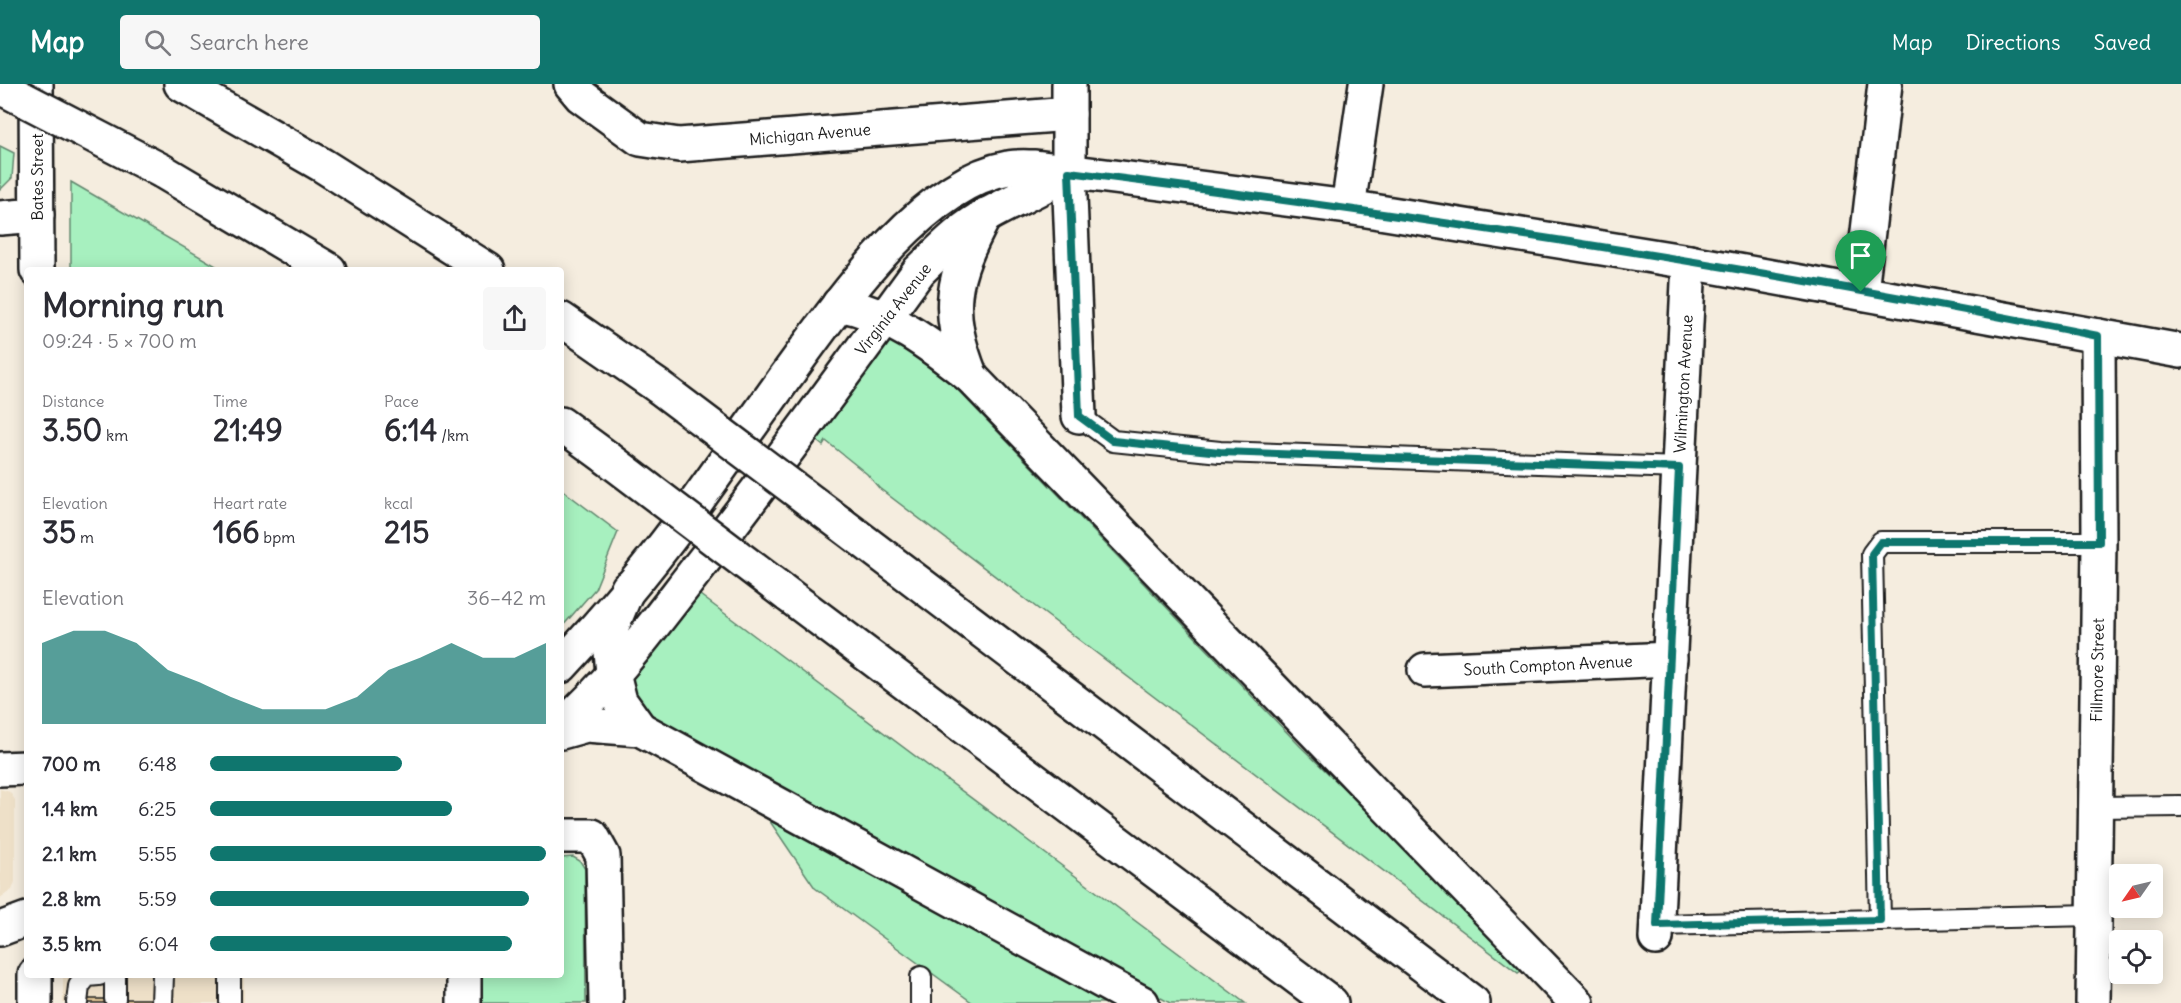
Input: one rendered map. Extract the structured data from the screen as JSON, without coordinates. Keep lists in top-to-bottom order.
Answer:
{
  "streets": {
    "main road": [
      "Michigan Avenue",
      "Bates Street",
      "Virginia Avenue",
      "Wilmington Avenue",
      "South Compton Avenue",
      "Fillmore Street"
    ]
  },
  "crossings": [
    ["Wilmington Avenue", "South Compton Avenue"]
  ],
  "north": "bottom left",
  "page": {
    "header": "Map",
    "search": "Search here",
    "nav": ["Map", "Directions", "Saved"],
    "heading": ["Morning run", "09:24 · 5 × 700 m"],
    "stats": [
      ["Distance", "3.50 km"],
      ["Time", "21:49"],
      ["Pace", "6:14 /km"],
      ["Elevation", "35 m"],
      ["Heart rate", "166 bpm"],
      ["kcal", "215"]
    ],
    "chart": ["Elevation", "36–42 m"],
    "list": [
      {
        "name": "700 m",
        "note": "6:48"
      },
      {
        "name": "1.4 km",
        "note": "6:25"
      },
      {
        "name": "2.1 km",
        "note": "5:55"
      },
      {
        "name": "2.8 km",
        "note": "5:59"
      },
      {
        "name": "3.5 km",
        "note": "6:04"
      }
    ]
  }
}
